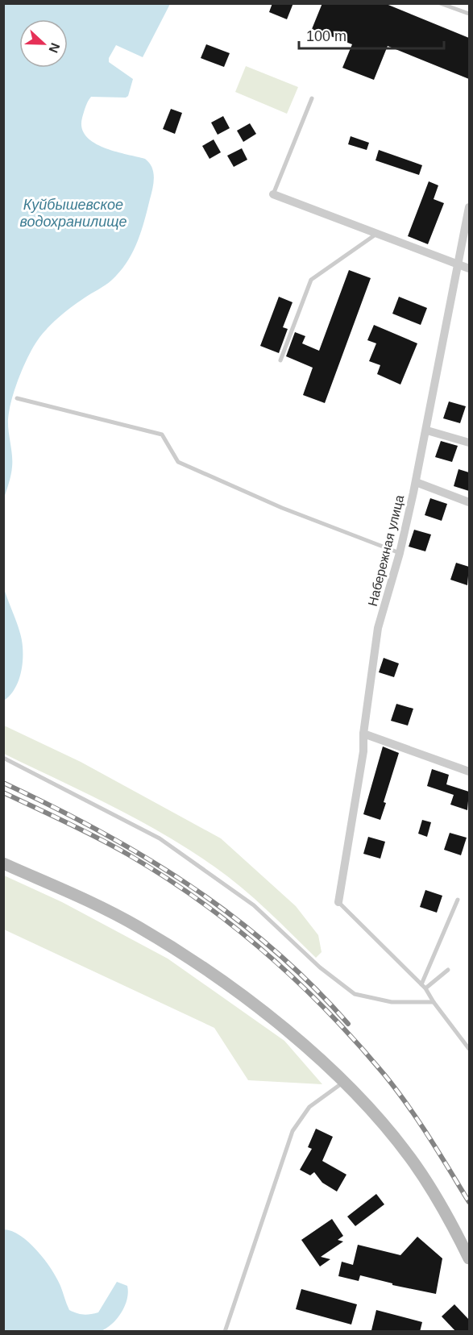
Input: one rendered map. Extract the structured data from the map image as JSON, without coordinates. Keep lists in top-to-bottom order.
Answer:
{
  "streets": {
    "street": ["Набережная улица"]
  },
  "water": ["Куйбышевское водохранилище"],
  "scale_bar": "100 m",
  "north": "right"
}
